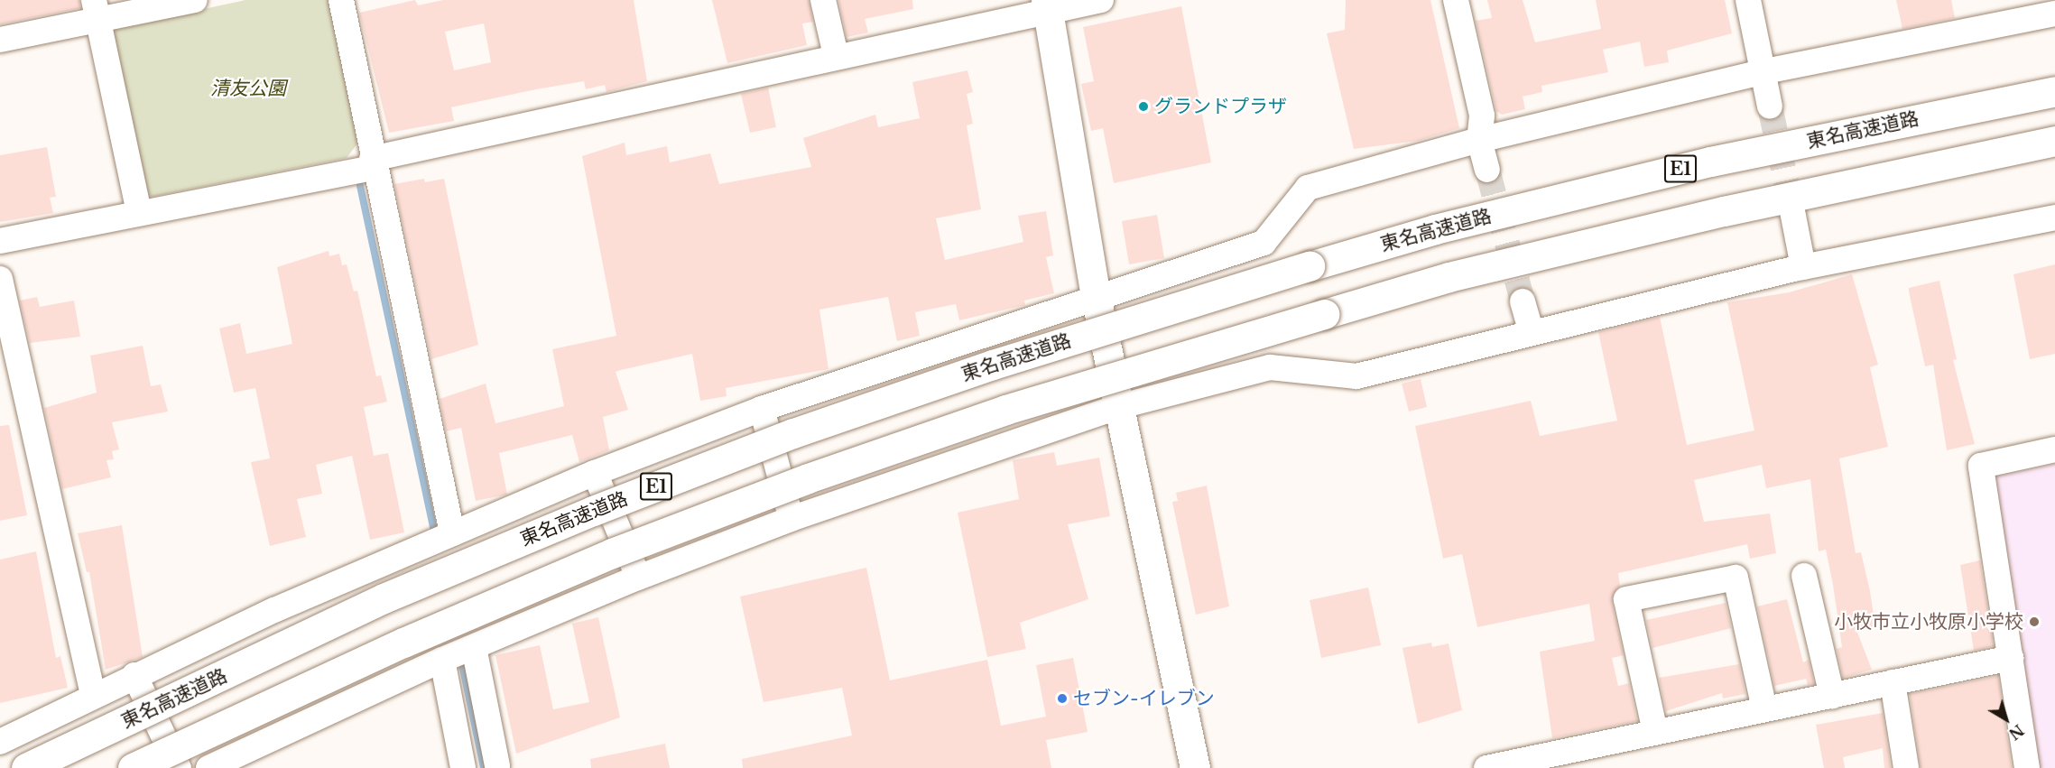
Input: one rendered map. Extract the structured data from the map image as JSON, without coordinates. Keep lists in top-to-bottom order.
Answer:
{
  "streets": {
    "main road": ["東名高速道路", "E1"]
  },
  "parks": ["清友公園"],
  "places": ["グランドプラザ", "小牧市立小牧原小学校", "セブン-イレブン"],
  "north": "bottom right"
}
